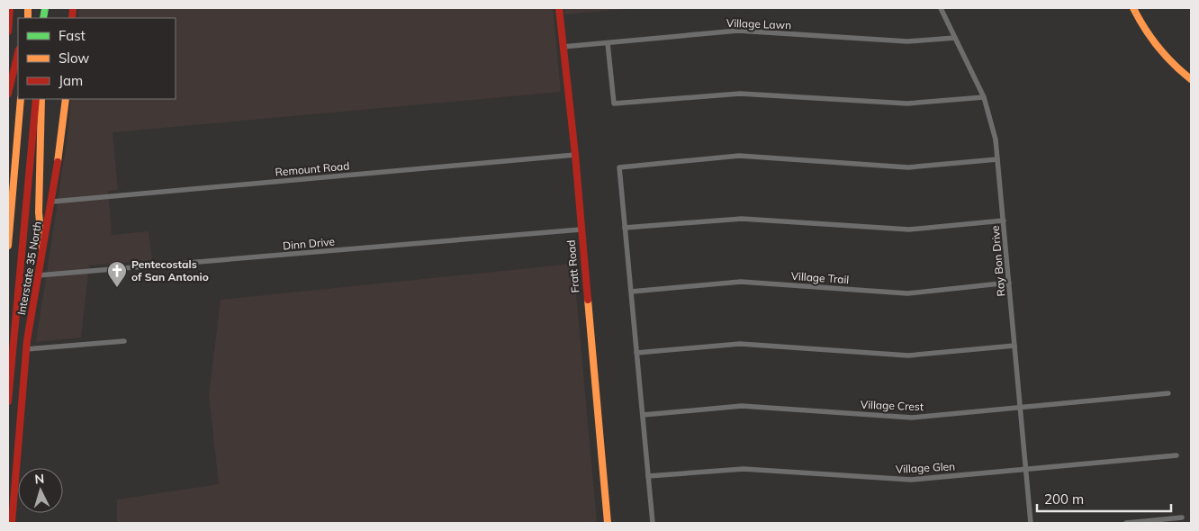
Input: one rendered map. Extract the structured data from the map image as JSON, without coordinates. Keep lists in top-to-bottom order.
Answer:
{
  "streets": {
    "main road": ["Fratt Road", "Interstate 35 North"],
    "street": [
      "Village Lawn",
      "Remount Road",
      "Dinn Drive",
      "Ray Bon Drive",
      "Village Trail",
      "Village Crest",
      "Village Glen"
    ]
  },
  "crossings": [
    ["Village Lawn", "Ray Bon Drive"],
    ["Village Lawn", "Fratt Road"],
    ["Remount Road", "Fratt Road"],
    ["Remount Road", "Interstate 35 North"],
    ["Dinn Drive", "Fratt Road"],
    ["Dinn Drive", "Interstate 35 North"],
    ["Ray Bon Drive", "Village Trail"],
    ["Ray Bon Drive", "Village Crest"],
    ["Ray Bon Drive", "Village Glen"]
  ],
  "places": {
    "church": ["Pentecostals of San Antonio"]
  },
  "legend": ["Fast", "Slow", "Jam"],
  "scale_bar": "200 m",
  "north": "top"
}
